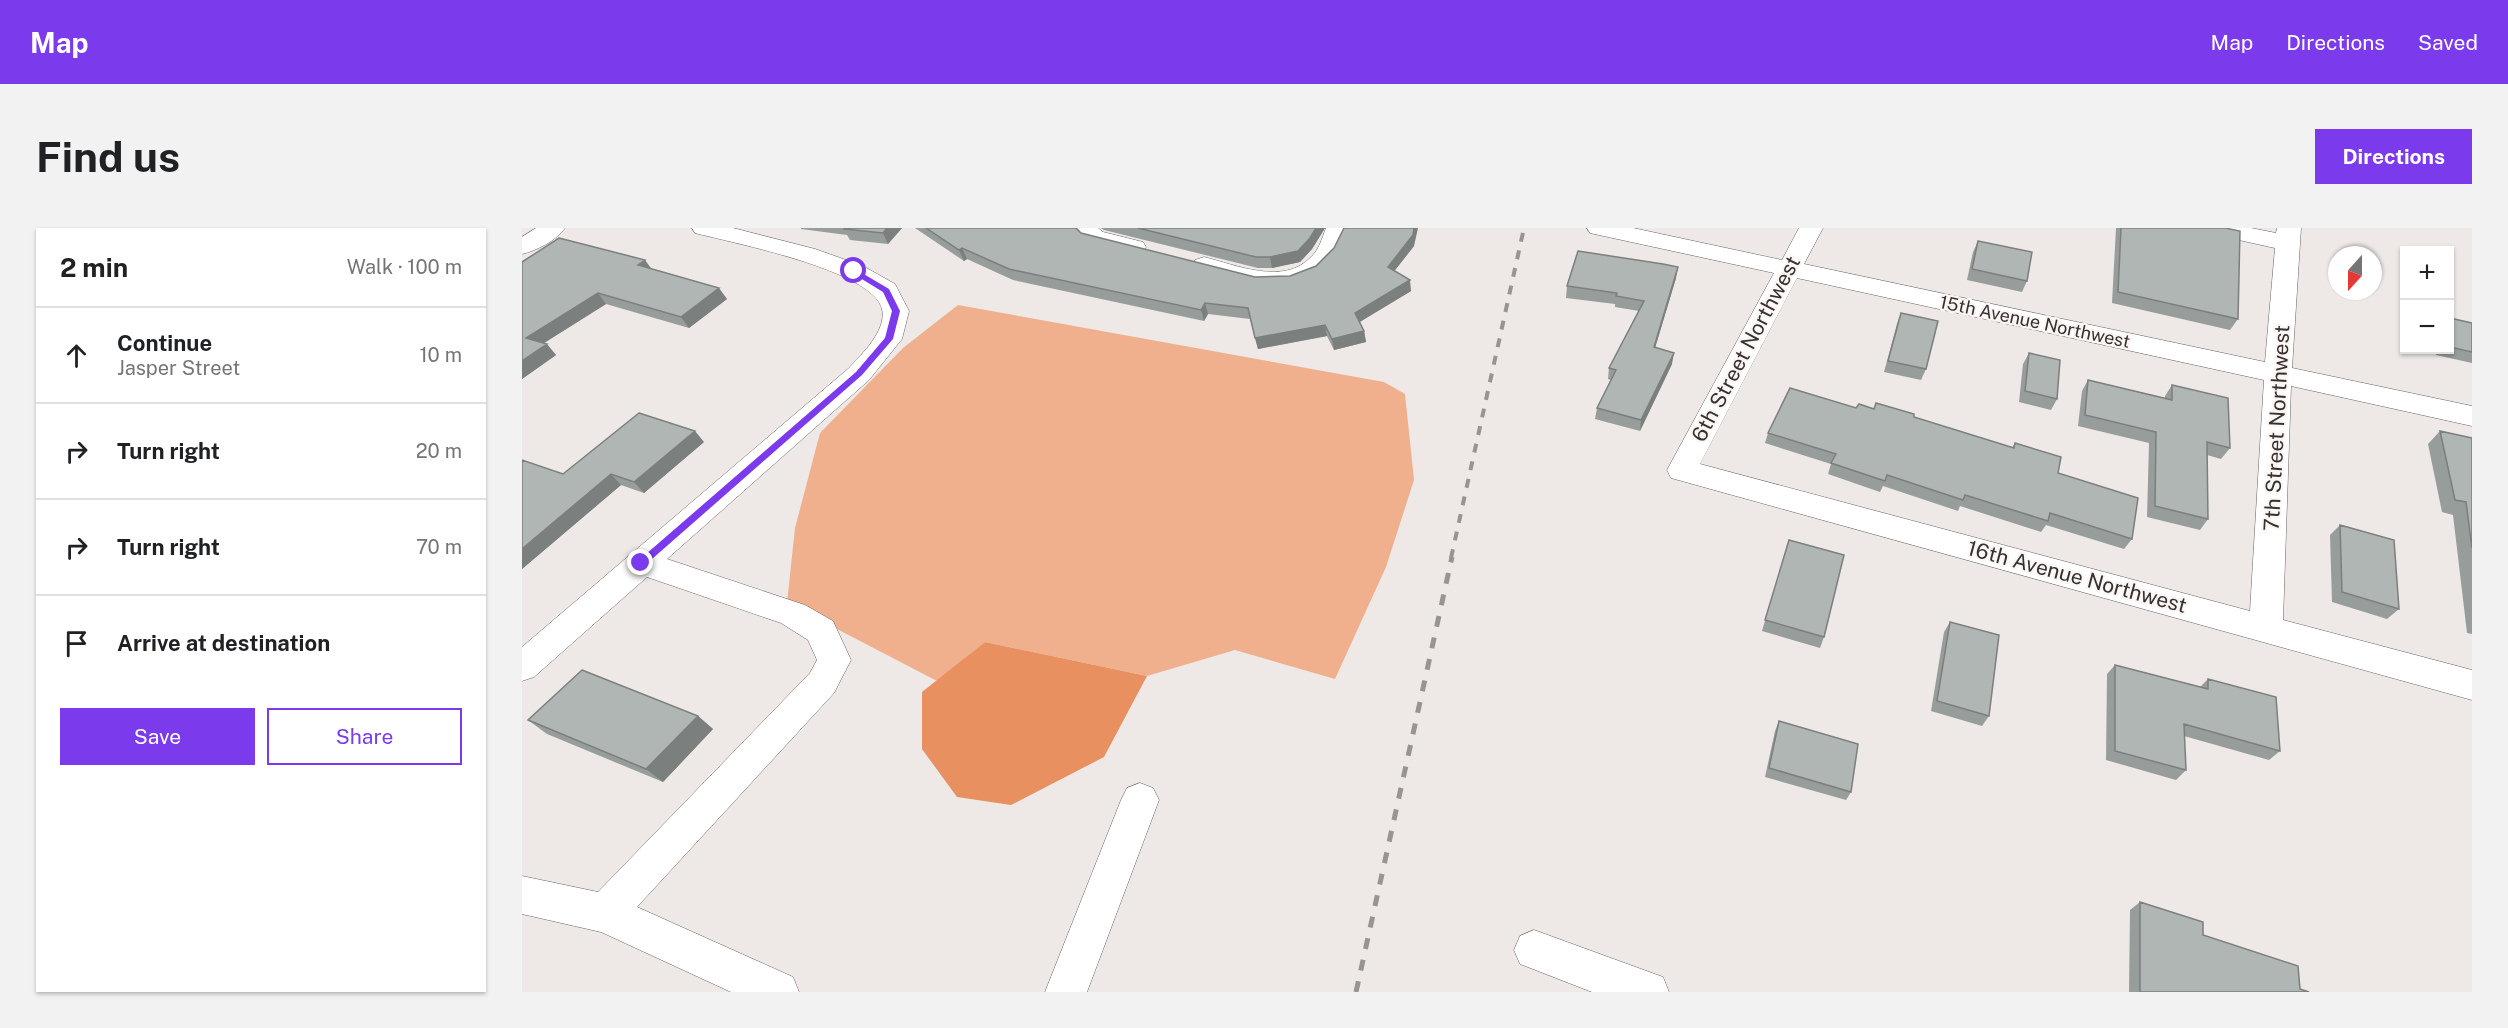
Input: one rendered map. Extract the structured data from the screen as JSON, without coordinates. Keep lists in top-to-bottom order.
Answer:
{
  "streets": {
    "street": [
      "15th Avenue Northwest",
      "6th Street Northwest",
      "7th Street Northwest",
      "16th Avenue Northwest"
    ]
  },
  "crossings": [
    ["15th Avenue Northwest", "6th Street Northwest"],
    ["15th Avenue Northwest", "7th Street Northwest"],
    ["6th Street Northwest", "16th Avenue Northwest"],
    ["7th Street Northwest", "16th Avenue Northwest"]
  ],
  "north": "bottom",
  "page": {
    "header": "Map",
    "nav": ["Map", "Directions", "Saved"],
    "buttons": [
      "Directions",
      ["Save", "Share"]
    ],
    "title": "Find us",
    "heading": ["2 min", "Walk · 100 m"],
    "map_buttons": ["+", "−"],
    "list": [
      ["Continue", "Jasper Street", "10 m"],
      ["Turn right", "20 m"],
      ["Turn right", "70 m"],
      "Arrive at destination"
    ]
  }
}
